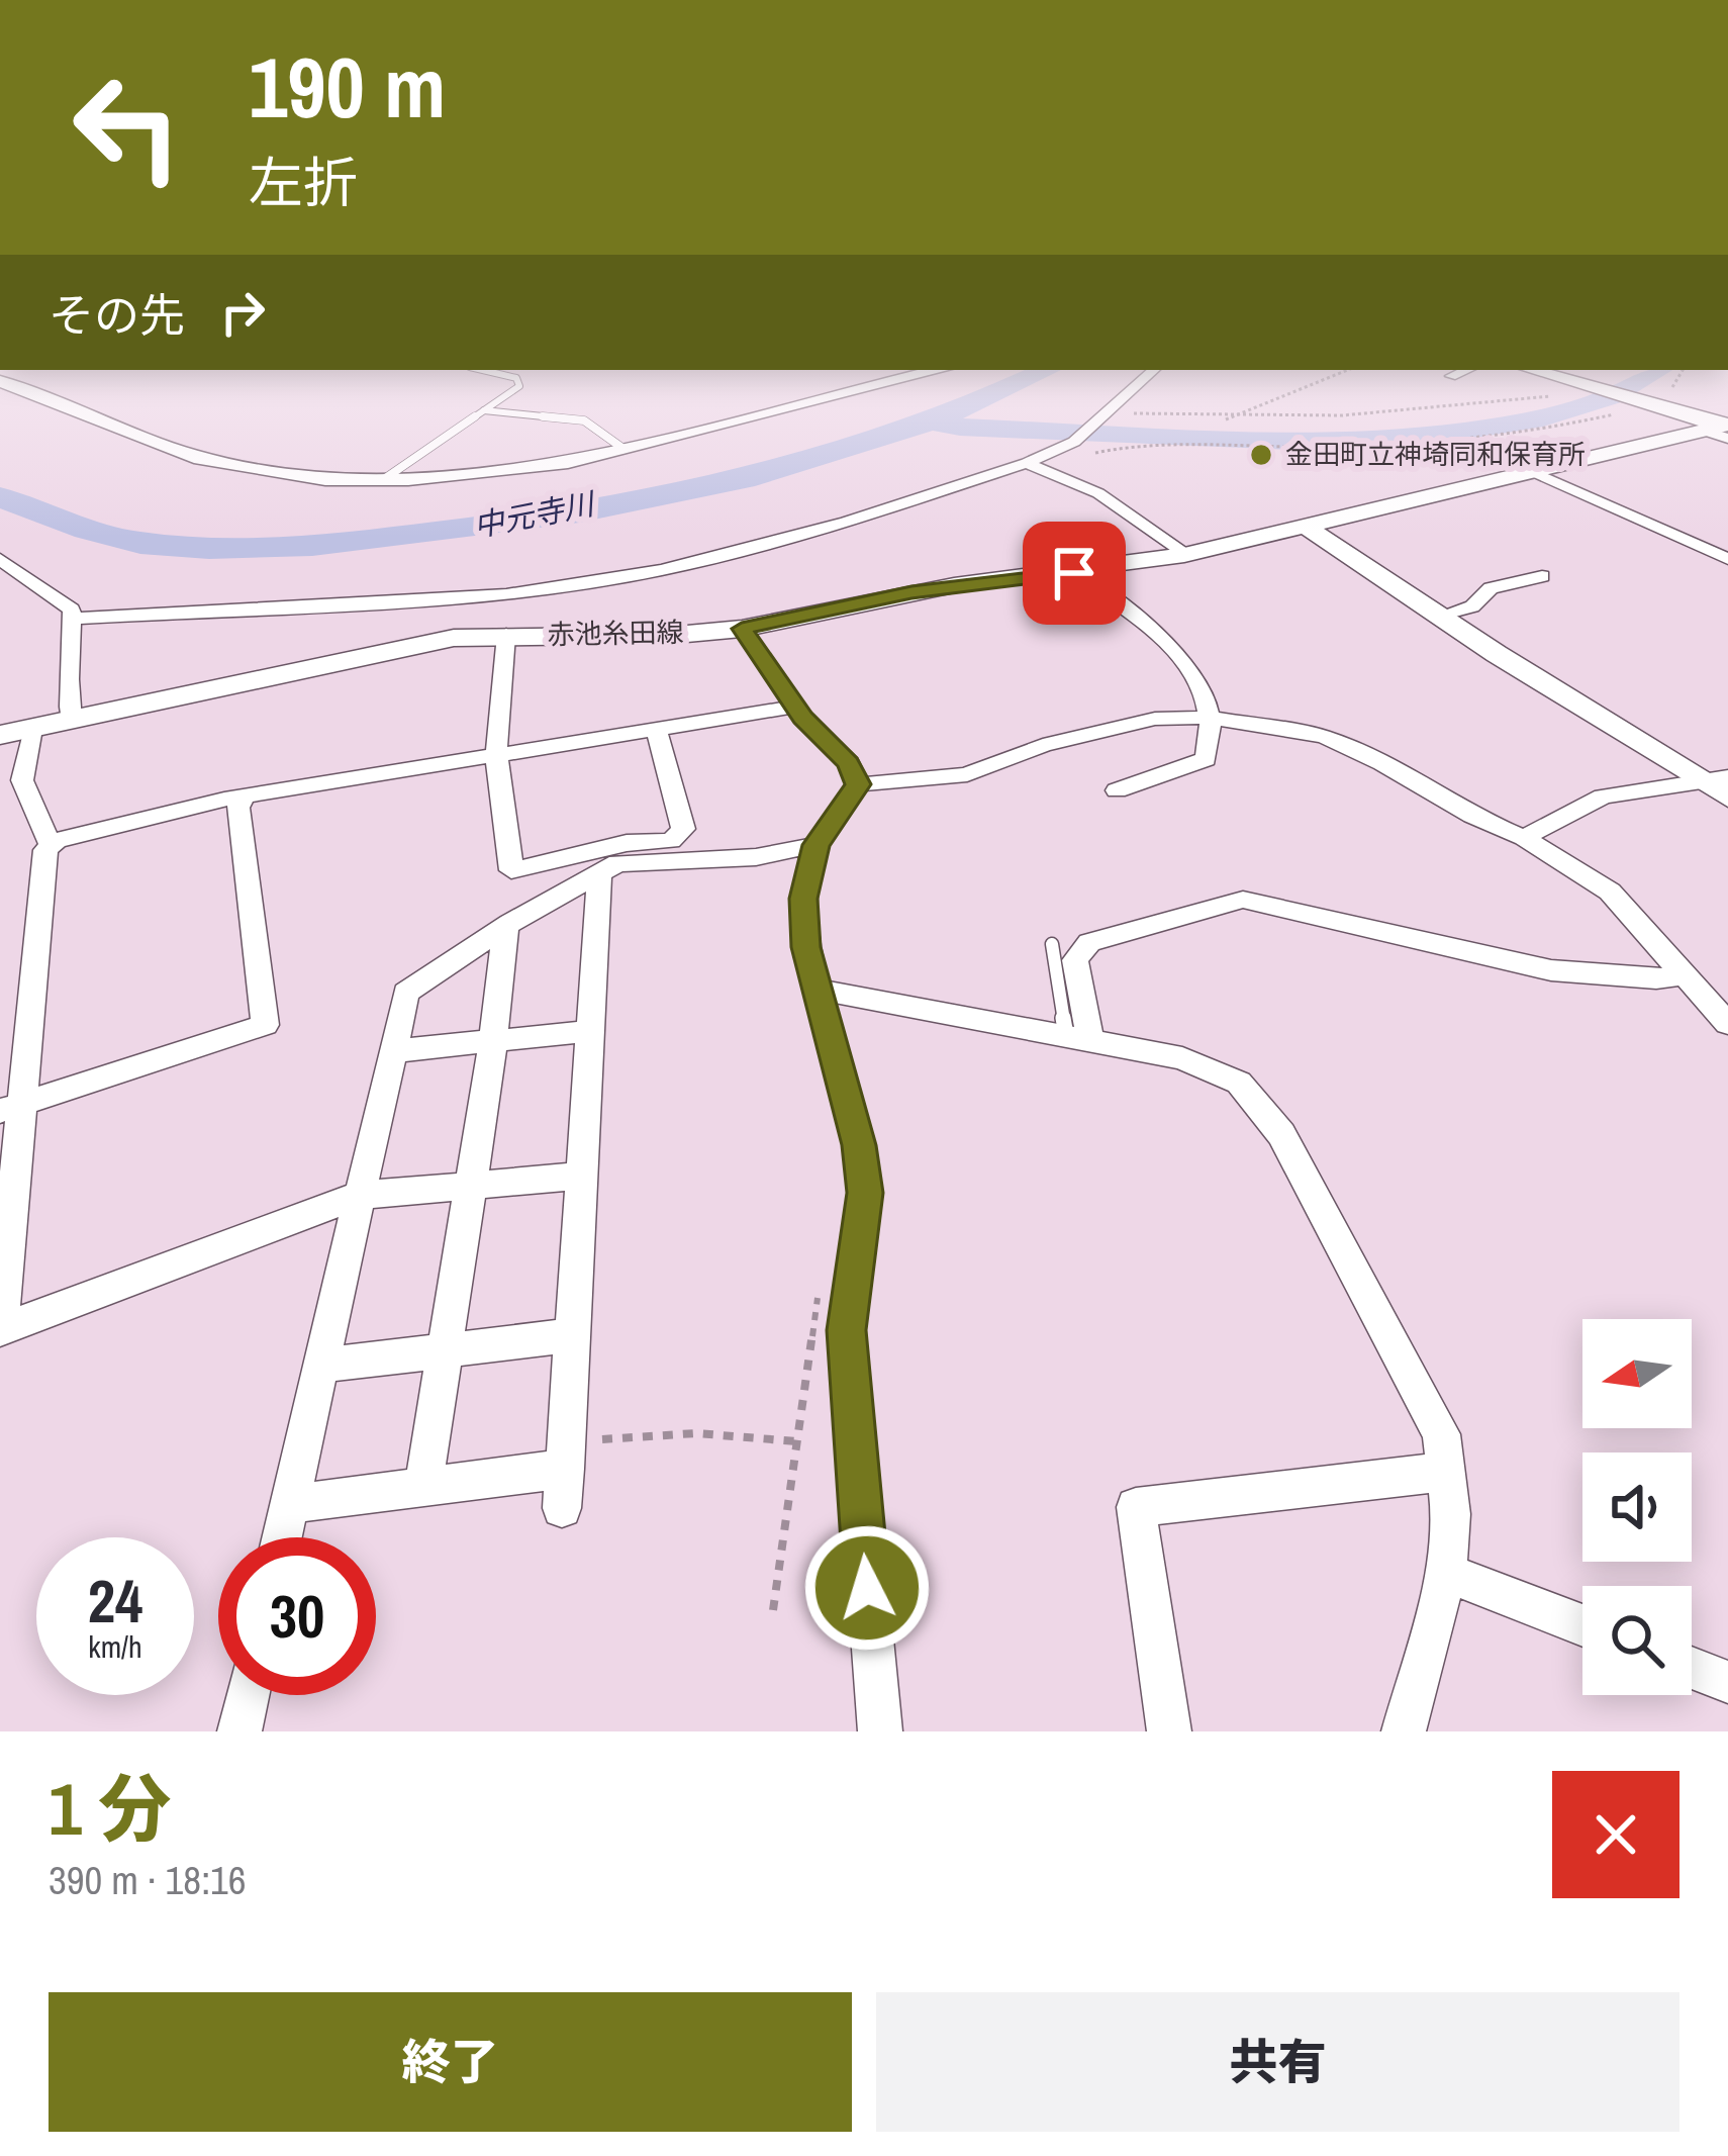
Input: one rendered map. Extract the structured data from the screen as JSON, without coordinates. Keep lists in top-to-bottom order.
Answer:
{
  "streets": {
    "street": ["赤池糸田線"]
  },
  "water": ["中元寺川"],
  "places": ["金田町立神埼同和保育所"],
  "north": "left",
  "page": {
    "turn": ["190 m", "左折"],
    "then": "その先",
    "speed": "24 km/h",
    "limit": "30",
    "heading": ["1 分", "390 m · 18:16"],
    "buttons": ["終了", "共有"]
  }
}
